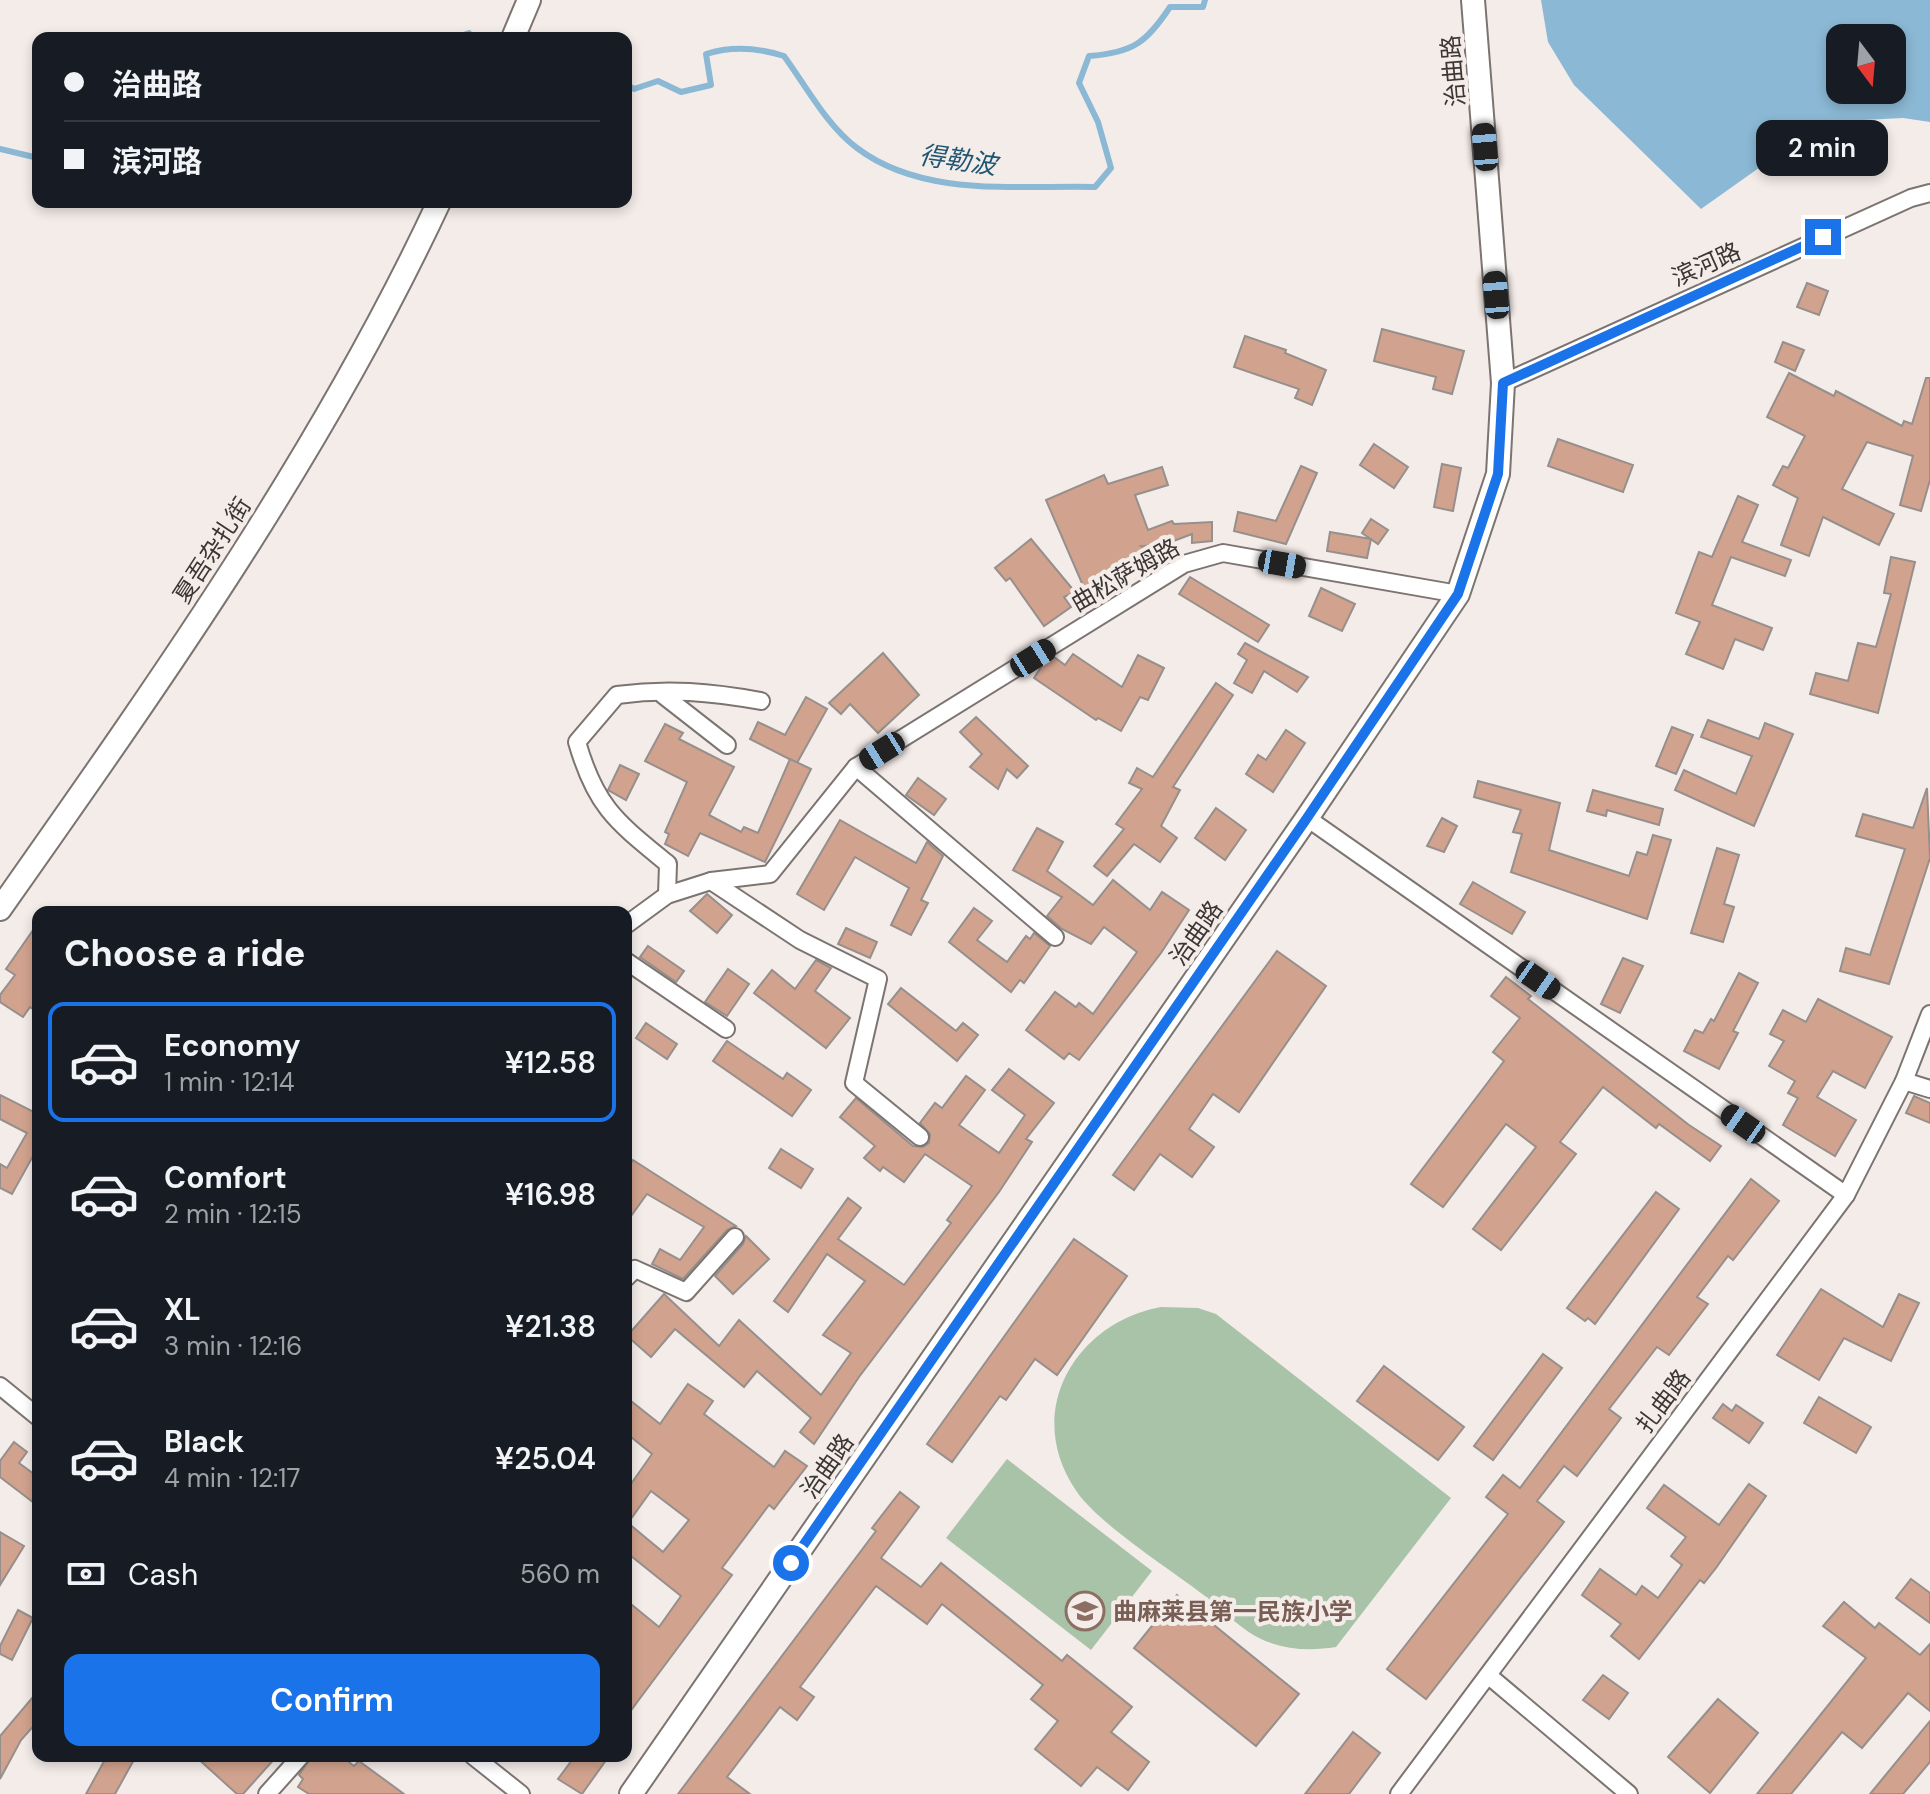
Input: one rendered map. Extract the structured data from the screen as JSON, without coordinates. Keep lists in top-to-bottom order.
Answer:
{
  "streets": {
    "main road": ["治曲路", "夏吾杂扎街"],
    "street": ["滨河路", "曲松萨姆路", "扎曲路"]
  },
  "crossings": [
    ["治曲路", "滨河路"],
    ["治曲路", "曲松萨姆路"]
  ],
  "water": ["得勒波"],
  "places": {
    "school or university": ["曲麻莱县第一民族小学"]
  },
  "north": "bottom",
  "page": {
    "banner": ["治曲路", "滨河路"],
    "bubble": "2 min",
    "heading": "Choose a ride",
    "list": [
      {
        "name": "Economy",
        "note": "1 min · 12:14",
        "value": "¥12.58"
      },
      {
        "name": "Comfort",
        "note": "2 min · 12:15",
        "value": "¥16.98"
      },
      {
        "name": "XL",
        "note": "3 min · 12:16",
        "value": "¥21.38"
      },
      {
        "name": "Black",
        "note": "4 min · 12:17",
        "value": "¥25.04"
      }
    ],
    "pay": ["Cash", "560 m"],
    "buttons": "Confirm"
  }
}
